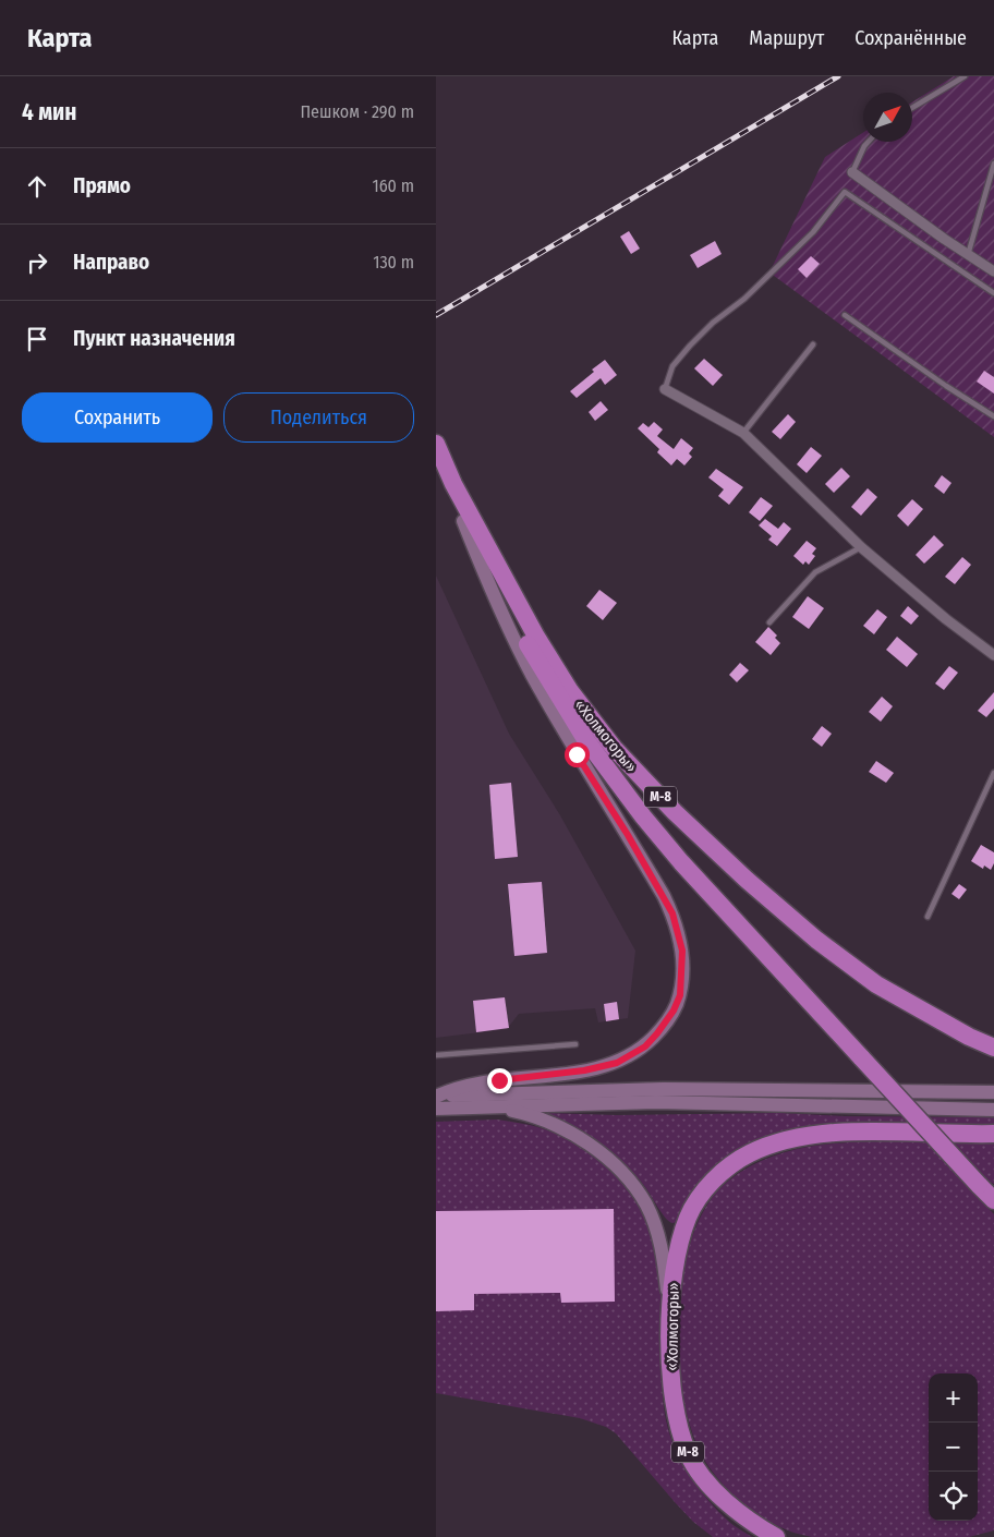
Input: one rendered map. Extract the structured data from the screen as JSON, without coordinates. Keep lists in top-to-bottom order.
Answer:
{
  "streets": {
    "highway": ["«Холмогоры»", "М-8"]
  },
  "crossings": [
    ["«Холмогоры»", "М-8"]
  ],
  "north": "top right",
  "page": {
    "header": "Карта",
    "nav": ["Карта", "Маршрут", "Сохранённые"],
    "heading": ["4 мин", "Пешком · 290 m"],
    "list": [
      ["Прямо", "160 m"],
      ["Направо", "130 m"],
      "Пункт назначения"
    ],
    "buttons": ["Сохранить", "Поделиться"],
    "map_buttons": ["+", "−"]
  }
}
